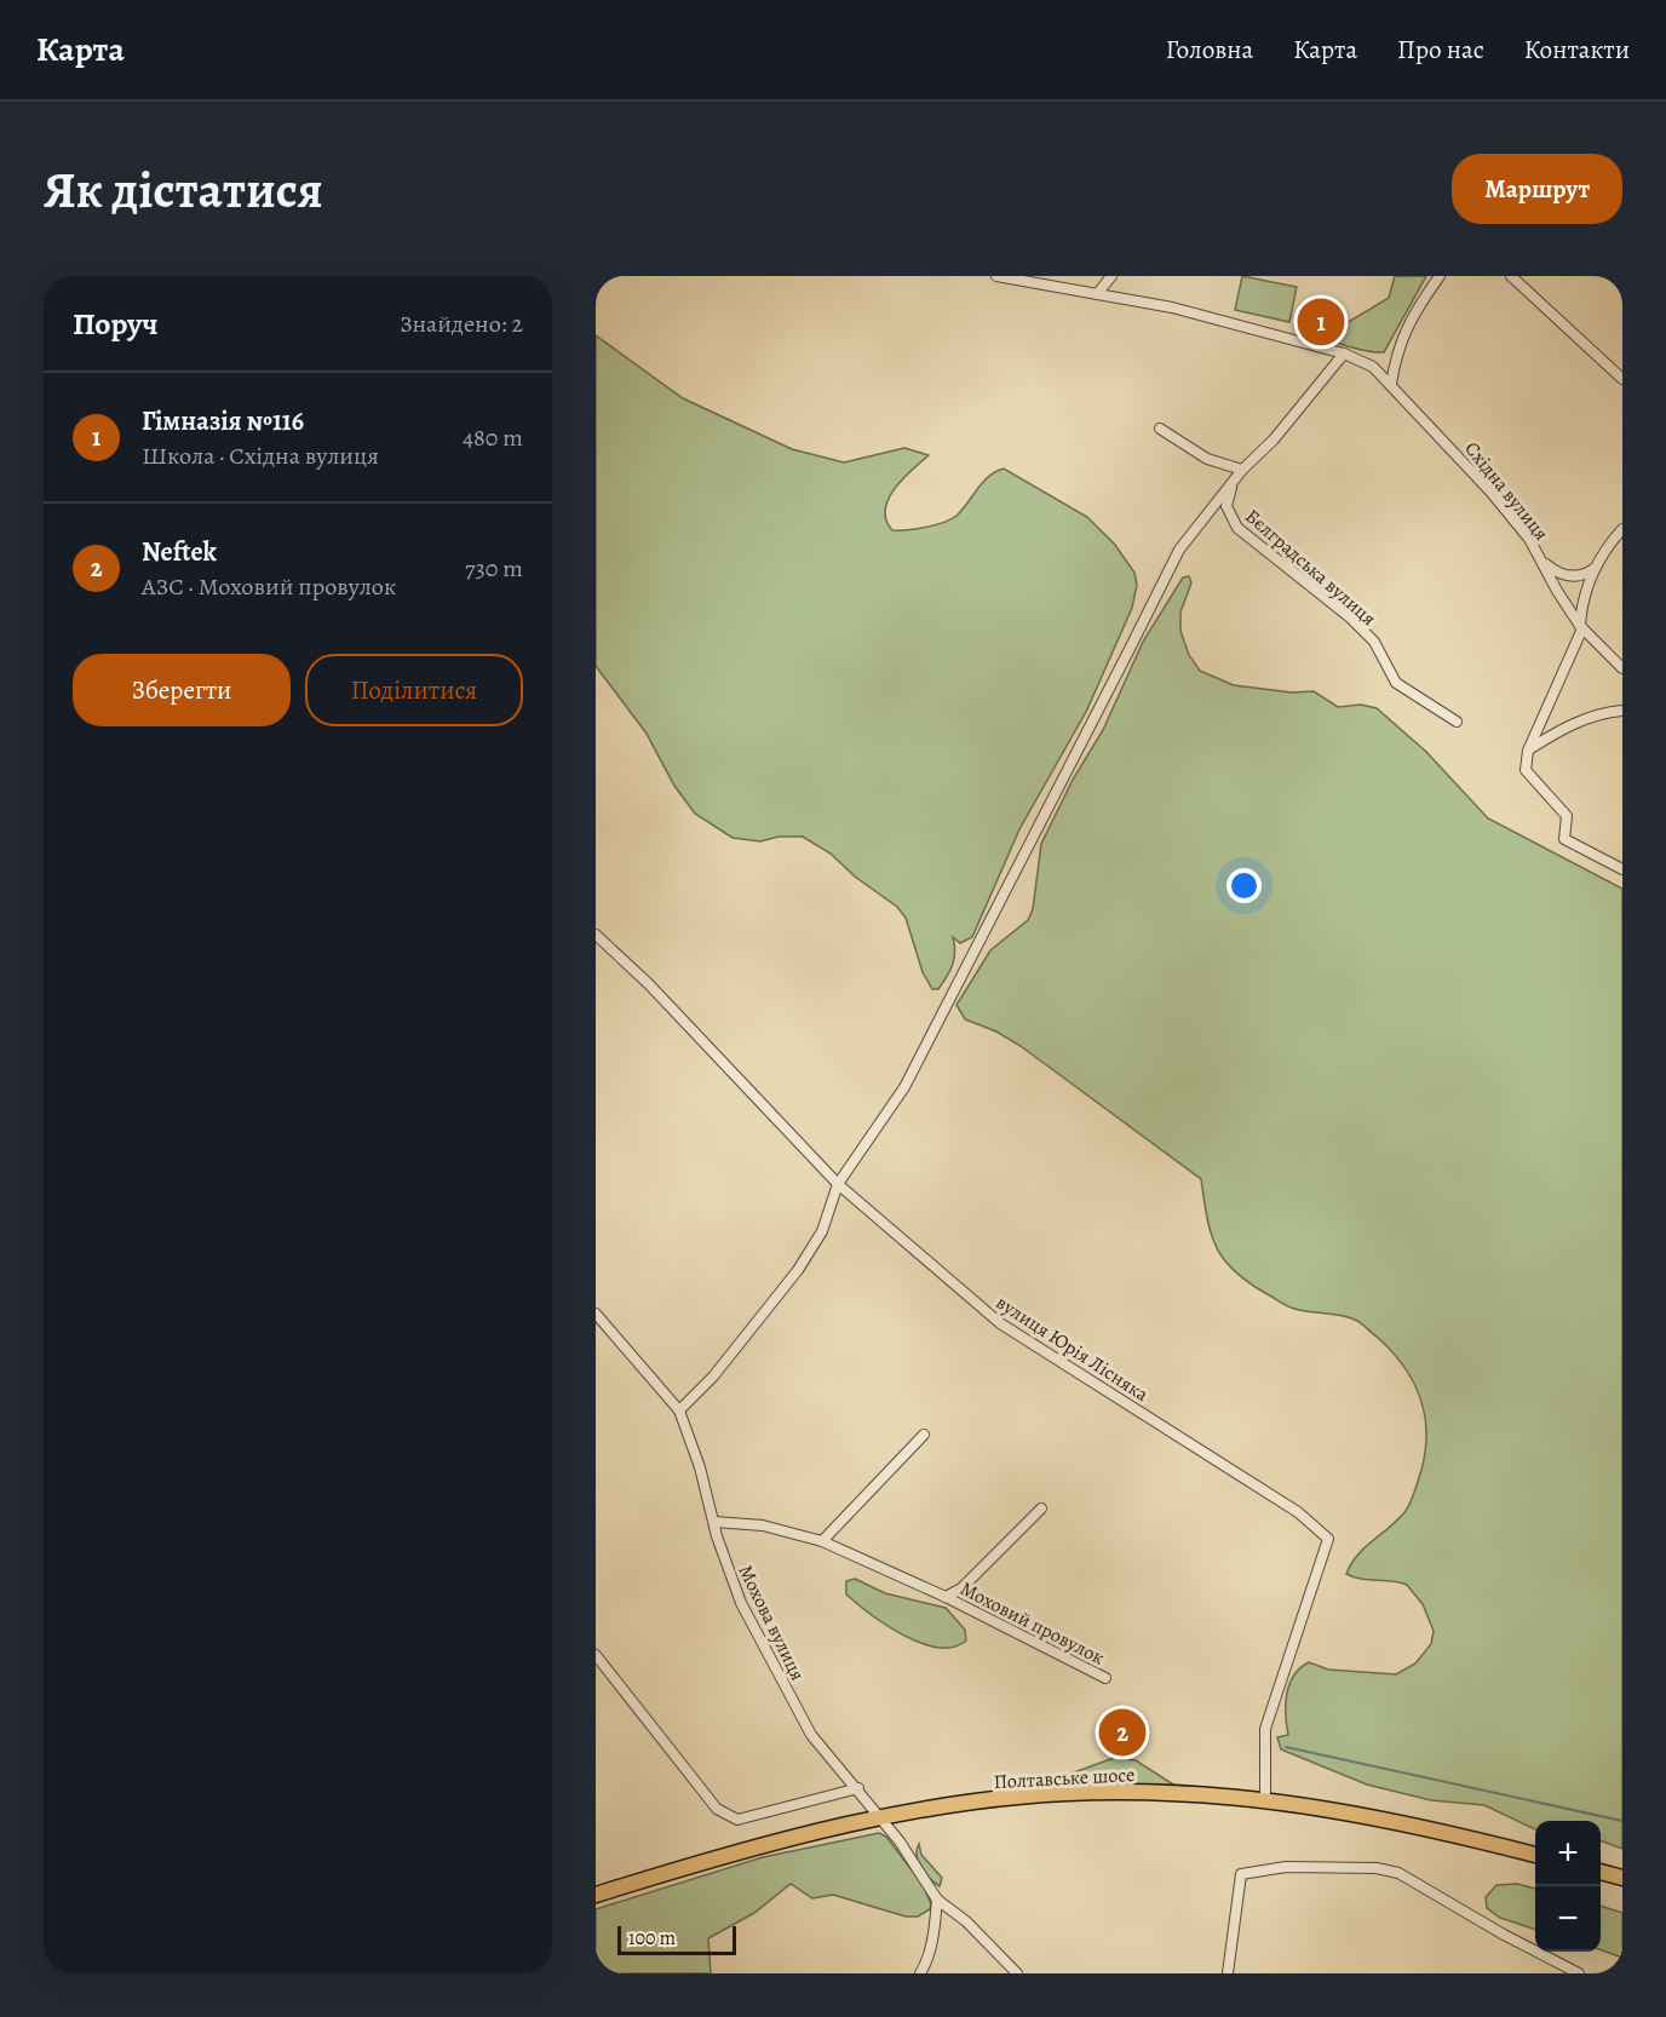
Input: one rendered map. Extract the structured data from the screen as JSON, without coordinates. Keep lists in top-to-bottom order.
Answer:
{
  "streets": {
    "main road": ["Полтавське шосе"],
    "street": [
      "Східна вулиця",
      "Бєлградська вулиця",
      "вулиця Юрія Лісняка",
      "Мохова вулиця",
      "Моховий провулок"
    ]
  },
  "crossings": [
    ["вулиця Юрія Лісняка", "Полтавське шосе"],
    ["Мохова вулиця", "Моховий провулок"],
    ["Мохова вулиця", "Полтавське шосе"]
  ],
  "scale_bar": "100 m",
  "page": {
    "header": "Карта",
    "nav": [
      "Головна",
      "Карта",
      "Про нас",
      "Контакти"
    ],
    "buttons": [
      "Маршрут",
      ["Зберегти", "Поділитися"]
    ],
    "title": "Як дістатися",
    "heading": ["Поруч", "Знайдено: 2"],
    "pins": ["1", "2"],
    "list": [
      {
        "mark": "1",
        "name": "Гімназія №116",
        "note": "Школа · Східна вулиця",
        "value": "480 m"
      },
      {
        "mark": "2",
        "name": "Neftek",
        "note": "АЗС · Моховий провулок",
        "value": "730 m"
      }
    ],
    "map_buttons": ["+", "−"],
    "scale": "100 m"
  }
}
